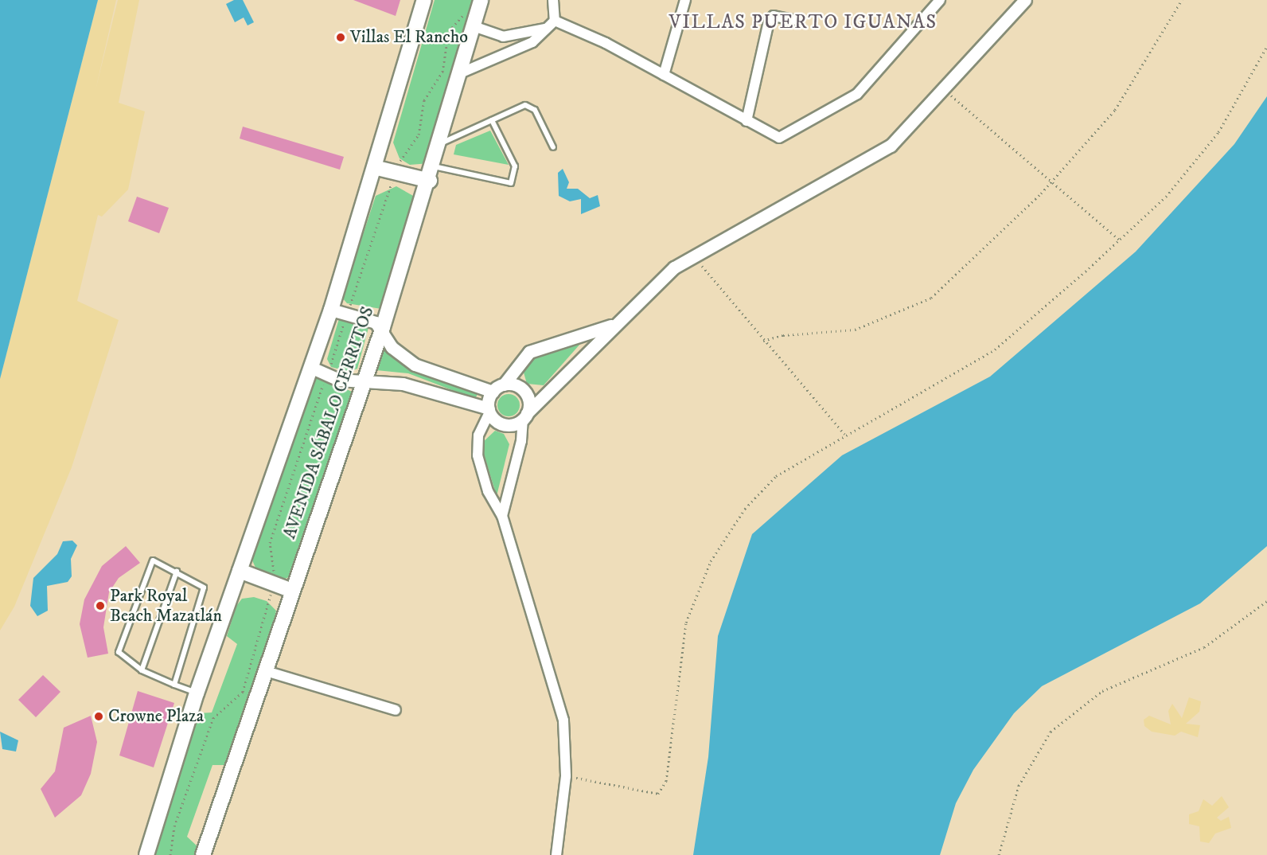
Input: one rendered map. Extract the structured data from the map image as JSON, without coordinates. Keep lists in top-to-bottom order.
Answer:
{
  "streets": {
    "main road": ["AVENIDA SÁBALO CERRITOS"]
  },
  "districts": ["VILLAS PUERTO IGUANAS"],
  "places": ["Villas El Rancho", "Park Royal Beach Mazatlán", "Crowne Plaza"]
}
